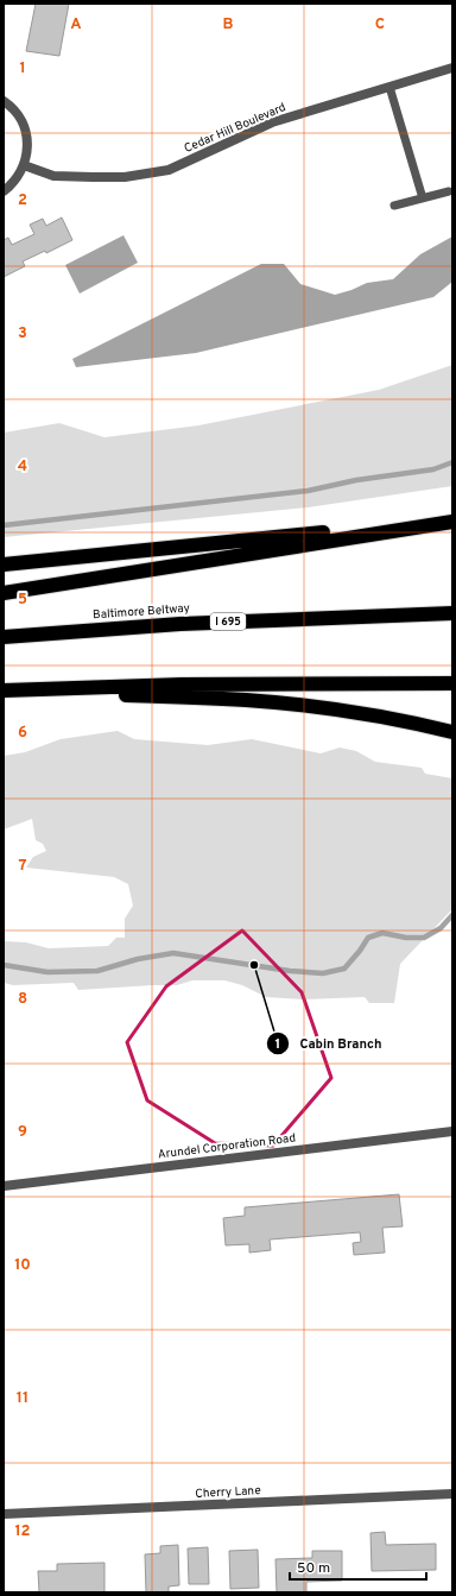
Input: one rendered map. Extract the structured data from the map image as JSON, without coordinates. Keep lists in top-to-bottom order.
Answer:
{
  "streets": {
    "highway": ["Baltimore Beltway", "I 695"],
    "street": ["Cedar Hill Boulevard", "Arundel Corporation Road", "Cherry Lane"]
  },
  "places": ["Cabin Branch"],
  "scale_bar": "50 m",
  "grid": {
    "columns": ["A", "B", "C"],
    "rows": [
      "1",
      "2",
      "3",
      "4",
      "5",
      "6",
      "7",
      "8",
      "9",
      "10",
      "11",
      "12"
    ]
  }
}
